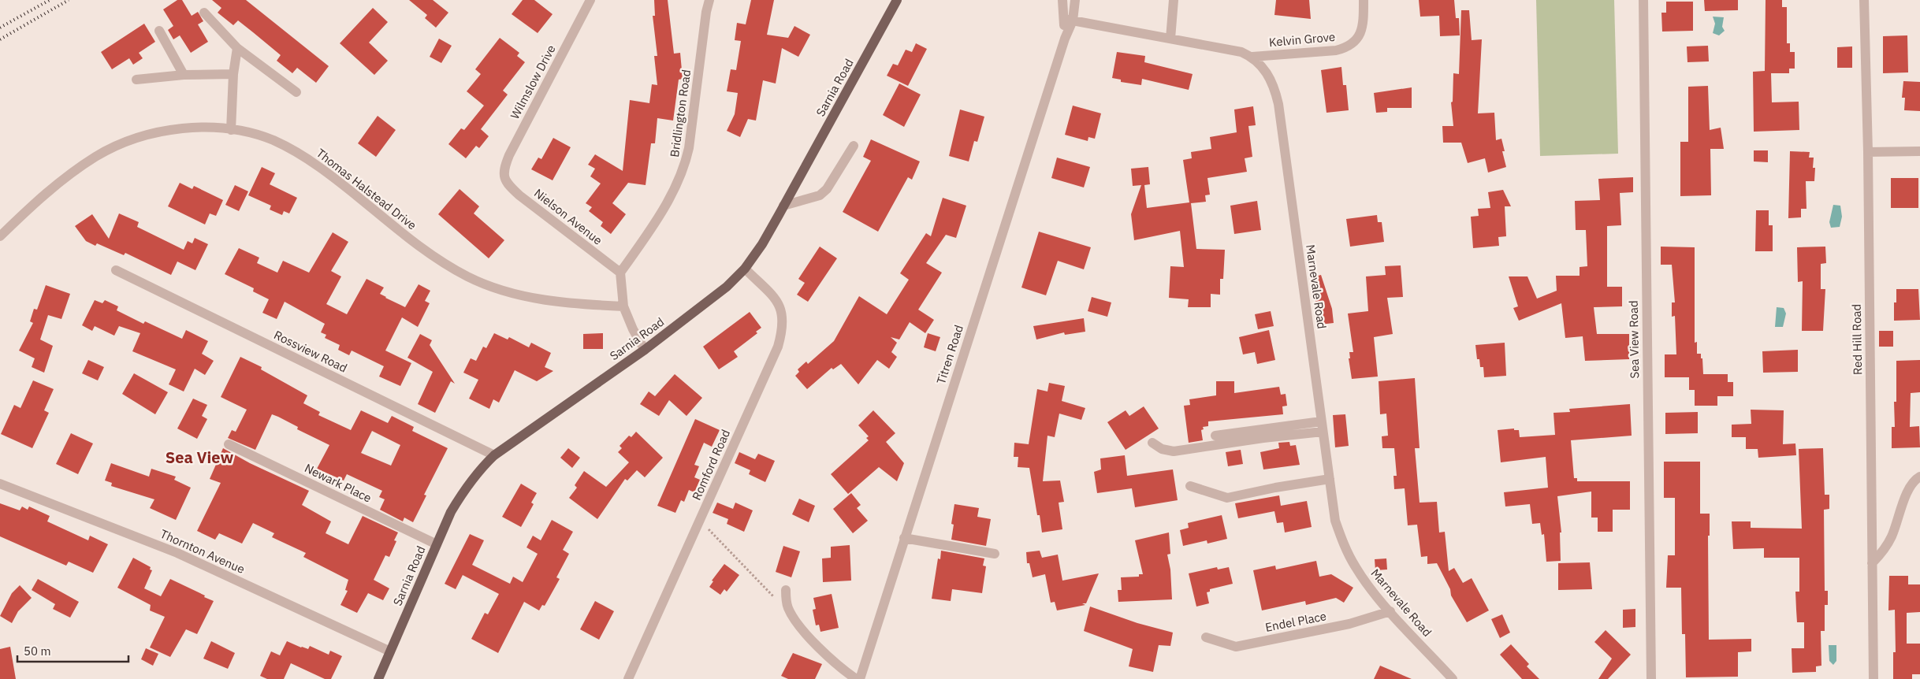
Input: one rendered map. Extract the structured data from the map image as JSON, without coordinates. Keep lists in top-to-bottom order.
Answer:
{
  "streets": {
    "main road": ["Sarnia Road"],
    "street": [
      "Kelvin Grove",
      "Wilmslow Drive",
      "Bridlington Road",
      "Thomas Halstead Drive",
      "Nielson Avenue",
      "Marnevale Road",
      "Sea View Road",
      "Red Hill Road",
      "Rossview Road",
      "Titren Road",
      "Romford Road",
      "Newark Place",
      "Thornton Avenue",
      "Endel Place"
    ]
  },
  "crossings": [
    ["Kelvin Grove", "Marnevale Road"],
    ["Wilmslow Drive", "Nielson Avenue"],
    ["Sarnia Road", "Rossview Road"],
    ["Sarnia Road", "Romford Road"],
    ["Sarnia Road", "Newark Place"],
    ["Sarnia Road", "Thornton Avenue"],
    ["Bridlington Road", "Nielson Avenue"],
    ["Marnevale Road", "Titren Road"],
    ["Marnevale Road", "Endel Place"]
  ],
  "districts": ["Sea View"],
  "scale_bar": "50 m"
}
